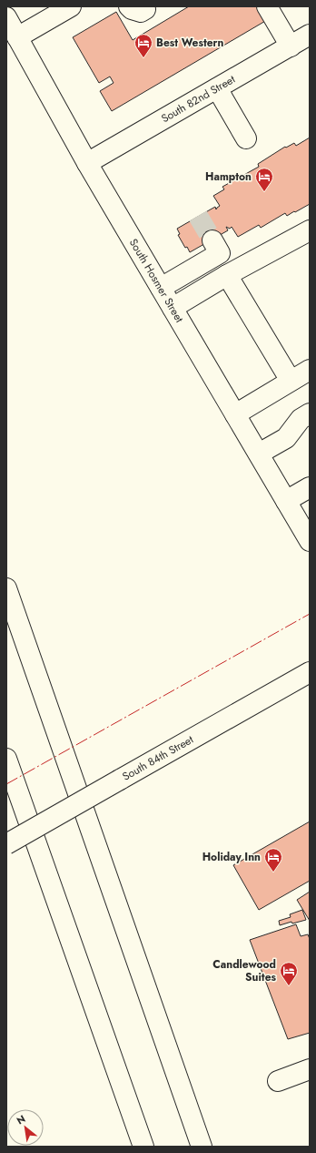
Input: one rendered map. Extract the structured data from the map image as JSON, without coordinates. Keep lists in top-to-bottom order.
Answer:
{
  "streets": {
    "main road": ["South 82nd Street", "South Hosmer Street", "South 84th Street"]
  },
  "crossings": [
    ["South 82nd Street", "South Hosmer Street"]
  ],
  "places": {
    "hotel": [
      "Best Western",
      "Hampton",
      "Holiday Inn",
      "Candlewood Suites"
    ]
  },
  "north": "top left"
}
